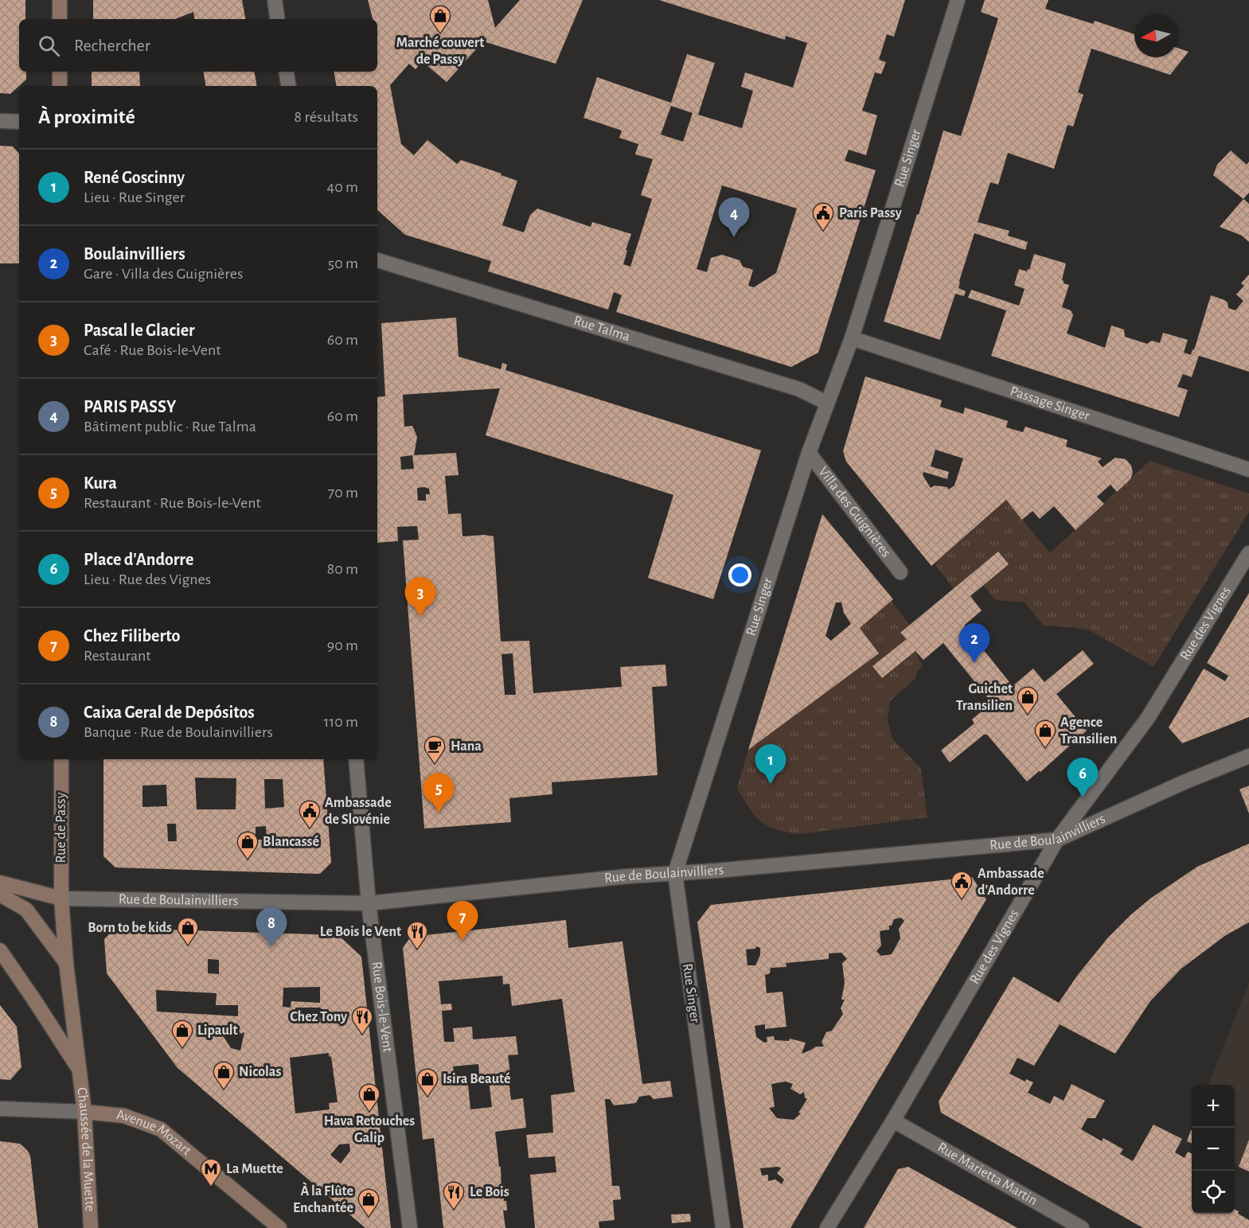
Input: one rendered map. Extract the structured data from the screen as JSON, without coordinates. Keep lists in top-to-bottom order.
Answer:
{
  "streets": {
    "street": [
      "Rue Singer",
      "Rue Talma",
      "Passage Singer",
      "Villa des Guignières",
      "Rue des Vignes",
      "Rue de Passy",
      "Rue de Boulainvilliers",
      "Rue Bois-le-Vent",
      "Avenue Mozart",
      "Chaussée de la Muette",
      "Rue Marietta Martin"
    ]
  },
  "crossings": [
    ["Rue Singer", "Rue Talma"],
    ["Rue Singer", "Passage Singer"],
    ["Rue Singer", "Villa des Guignières"],
    ["Rue Singer", "Rue de Boulainvilliers"],
    ["Rue des Vignes", "Rue de Boulainvilliers"],
    ["Rue des Vignes", "Rue Marietta Martin"],
    ["Rue de Passy", "Rue de Boulainvilliers"],
    ["Rue de Passy", "Chaussée de la Muette"],
    ["Rue de Boulainvilliers", "Rue Bois-le-Vent"],
    ["Rue de Boulainvilliers", "Chaussée de la Muette"],
    ["Avenue Mozart", "Chaussée de la Muette"]
  ],
  "places": {
    "shop": [
      "Marché couvert de Passy",
      "Guichet Transilien",
      "Agence Transilien",
      "Blancassé",
      "Born to be kids",
      "Lipault",
      "Nicolas",
      "Isira Beauté",
      "Hava Retouches Galip",
      "À la Flûte Enchantée"
    ],
    "public building": ["Paris Passy", "Ambassade de Slovénie", "Ambassade d'Andorre"],
    "cafe": ["Hana"],
    "restaurant": ["Le Bois le Vent", "Chez Tony", "Le Bois"],
    "metro station": ["La Muette"]
  },
  "north": "left",
  "page": {
    "search": "Rechercher",
    "heading": ["À proximité", "8 résultats"],
    "list": [
      {
        "mark": "1",
        "name": "René Goscinny",
        "note": "Lieu · Rue Singer",
        "value": "40 m"
      },
      {
        "mark": "2",
        "name": "Boulainvilliers",
        "note": "Gare · Villa des Guignières",
        "value": "50 m"
      },
      {
        "mark": "3",
        "name": "Pascal le Glacier",
        "note": "Café · Rue Bois-le-Vent",
        "value": "60 m"
      },
      {
        "mark": "4",
        "name": "PARIS PASSY",
        "note": "Bâtiment public · Rue Talma",
        "value": "60 m"
      },
      {
        "mark": "5",
        "name": "Kura",
        "note": "Restaurant · Rue Bois-le-Vent",
        "value": "70 m"
      },
      {
        "mark": "6",
        "name": "Place d'Andorre",
        "note": "Lieu · Rue des Vignes",
        "value": "80 m"
      },
      {
        "mark": "7",
        "name": "Chez Filiberto",
        "note": "Restaurant",
        "value": "90 m"
      },
      {
        "mark": "8",
        "name": "Caixa Geral de Depósitos",
        "note": "Banque · Rue de Boulainvilliers",
        "value": "110 m"
      }
    ],
    "pins": [
      "4",
      "3",
      "2",
      "1",
      "6",
      "5",
      "7",
      "8"
    ],
    "map_buttons": ["+", "−"]
  }
}
